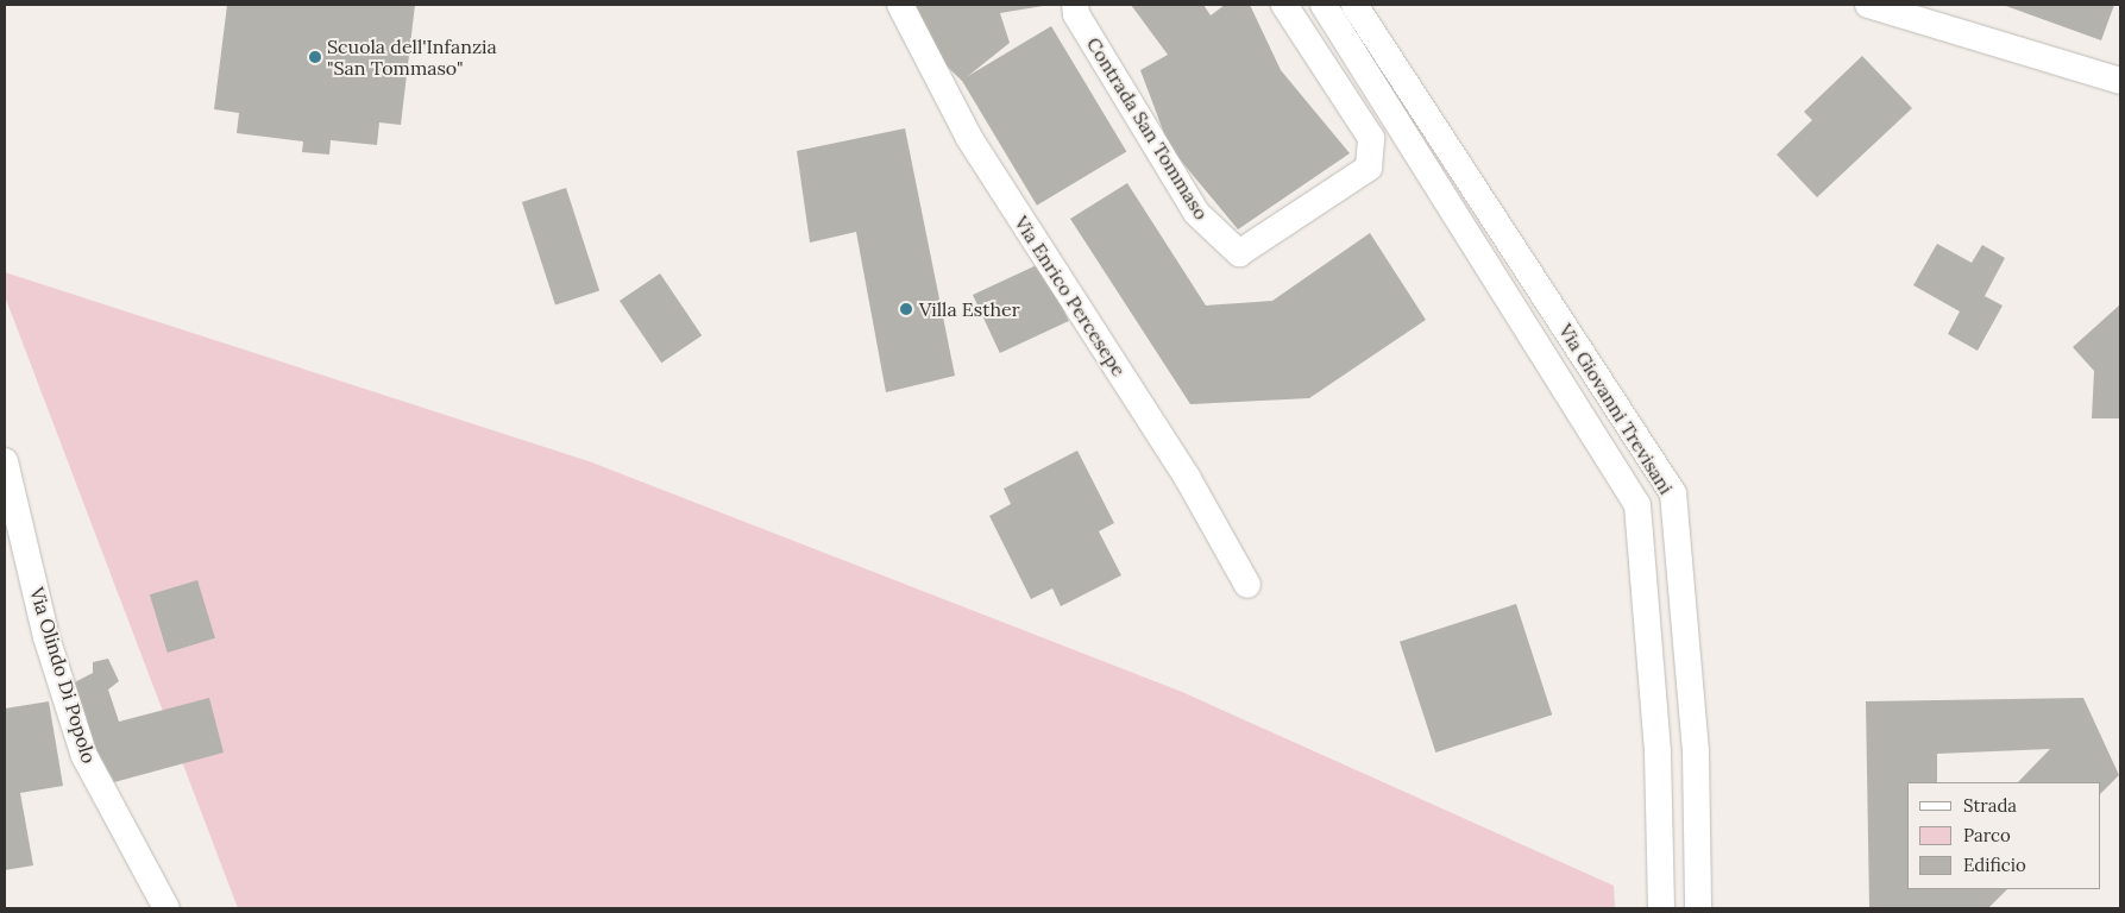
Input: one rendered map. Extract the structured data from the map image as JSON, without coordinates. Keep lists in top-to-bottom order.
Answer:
{
  "streets": {
    "street": [
      "Contrada San Tommaso",
      "Via Enrico Percesepe",
      "Via Giovanni Trevisani",
      "Via Olindo Di Popolo"
    ]
  },
  "places": ["Scuola dell'Infanzia \"San Tommaso\"", "Villa Esther"],
  "legend": ["Strada", "Parco", "Edificio"]
}
